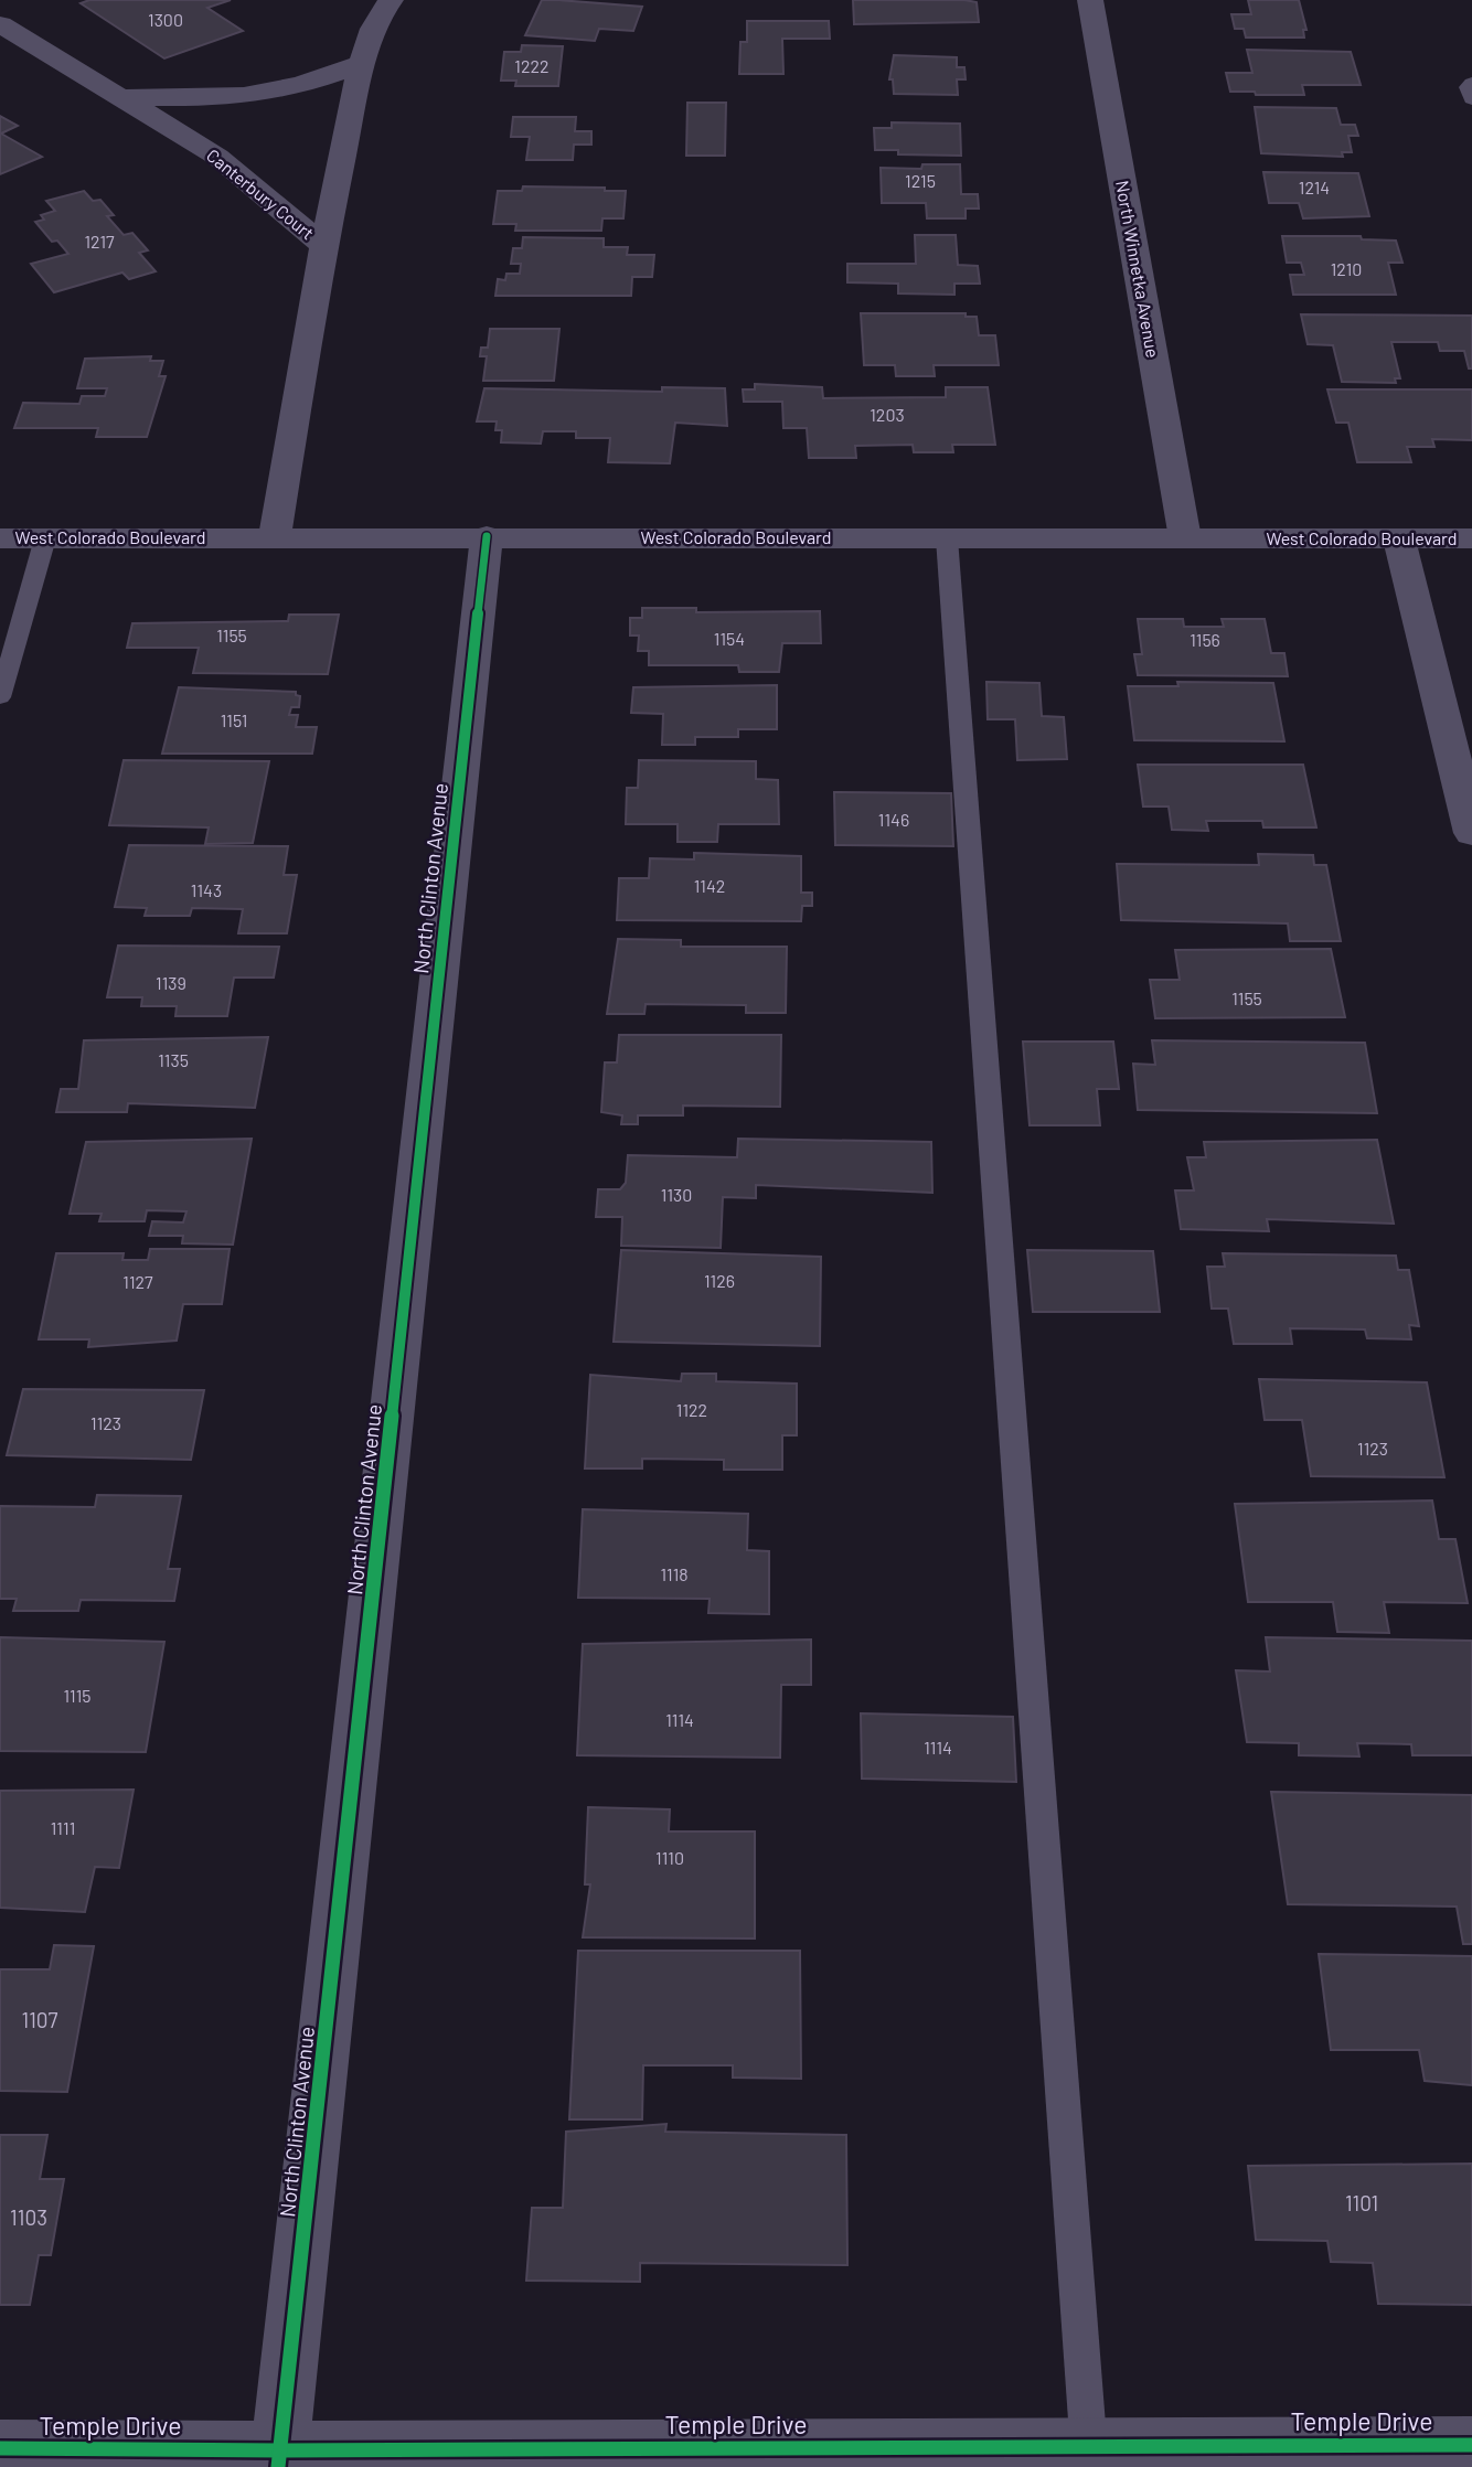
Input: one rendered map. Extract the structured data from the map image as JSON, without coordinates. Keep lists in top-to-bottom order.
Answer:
{
  "streets": {
    "street": [
      "Canterbury Court",
      "North Winnetka Avenue",
      "West Colorado Boulevard",
      "North Clinton Avenue",
      "Temple Drive"
    ]
  },
  "crossings": [
    ["North Winnetka Avenue", "West Colorado Boulevard"],
    ["West Colorado Boulevard", "North Clinton Avenue"],
    ["North Clinton Avenue", "Temple Drive"]
  ],
  "house_numbers": [
    "1300",
    "1222",
    "1215",
    "1214",
    "1217",
    "1210",
    "1203",
    "1155",
    "1154",
    "1156",
    "1151",
    "1146",
    "1142",
    "1143",
    "1139",
    "1155",
    "1135",
    "1130",
    "1126",
    "1127",
    "1122",
    "1123",
    "1123",
    "1118",
    "1115",
    "1114",
    "1114",
    "1111",
    "1110",
    "1107",
    "1101",
    "1103"
  ]
}
